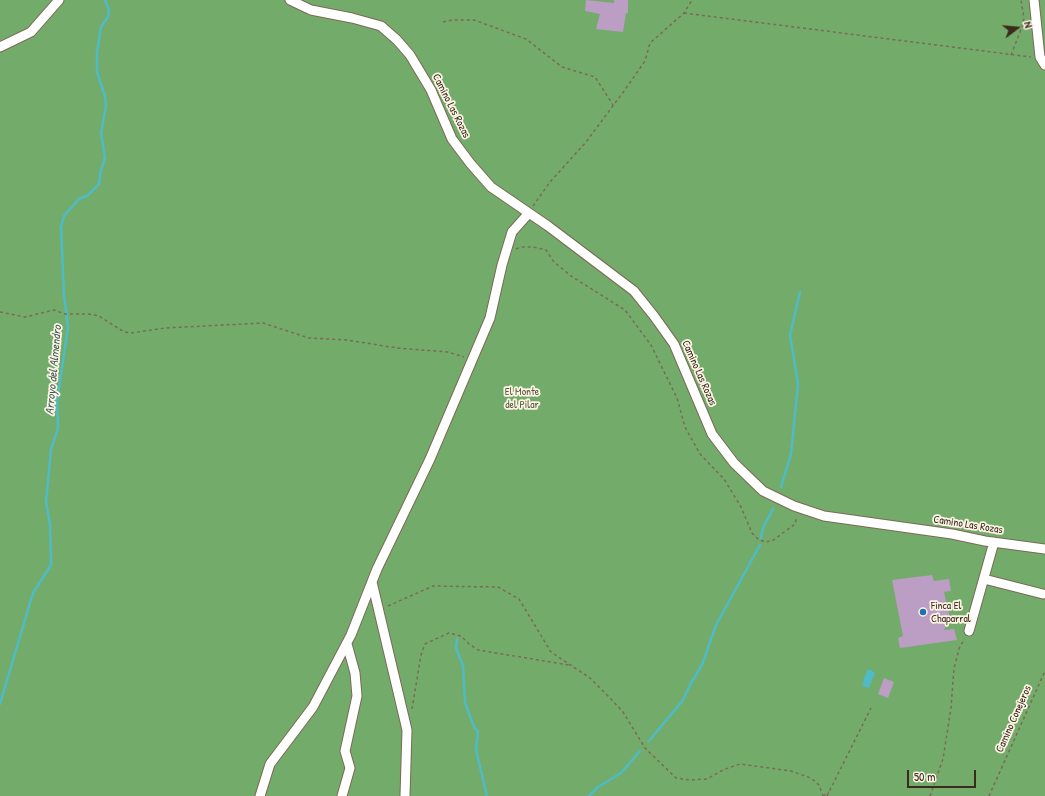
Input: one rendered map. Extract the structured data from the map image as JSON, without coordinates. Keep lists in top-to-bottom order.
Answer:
{
  "streets": {
    "street": ["Camino Las Rozas"],
    "path": ["Camino Conejeros"]
  },
  "water": ["Arroyo del Almendro"],
  "parks": ["El Monte del Pilar"],
  "places": ["Finca El Chaparral"],
  "scale_bar": "50 m",
  "north": "right"
}
